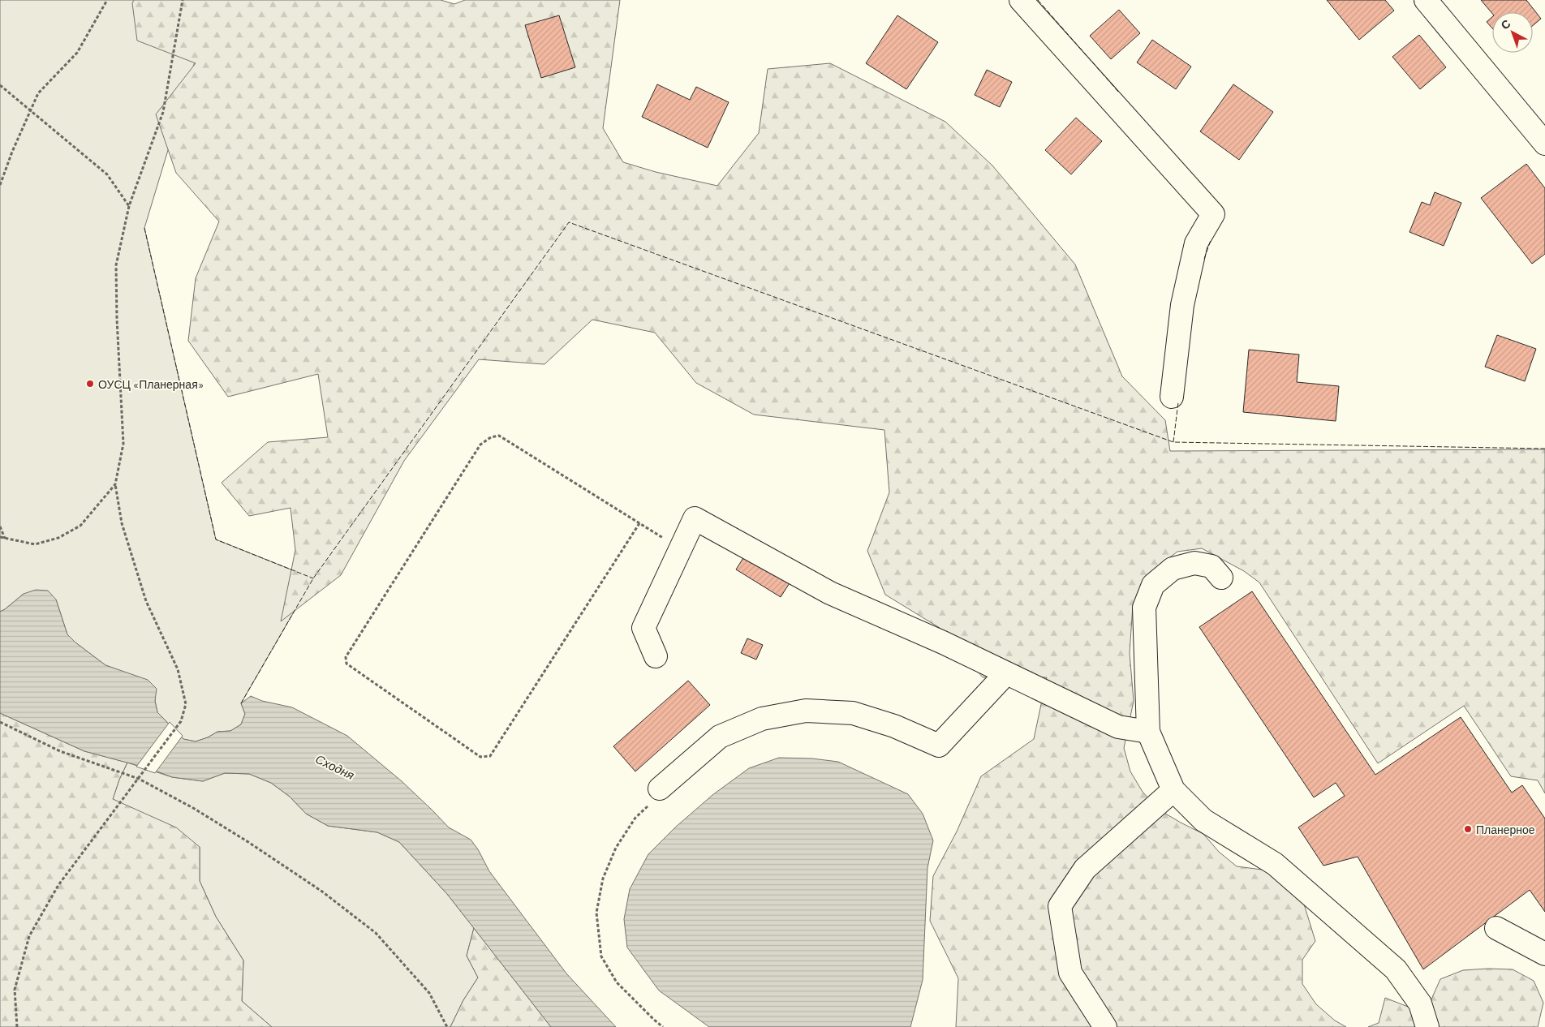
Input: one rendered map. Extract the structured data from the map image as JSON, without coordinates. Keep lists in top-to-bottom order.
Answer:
{
  "water": ["Сходня"],
  "places": ["ОУСЦ «Планерная»", "Планерное"],
  "north": "top left"
}
